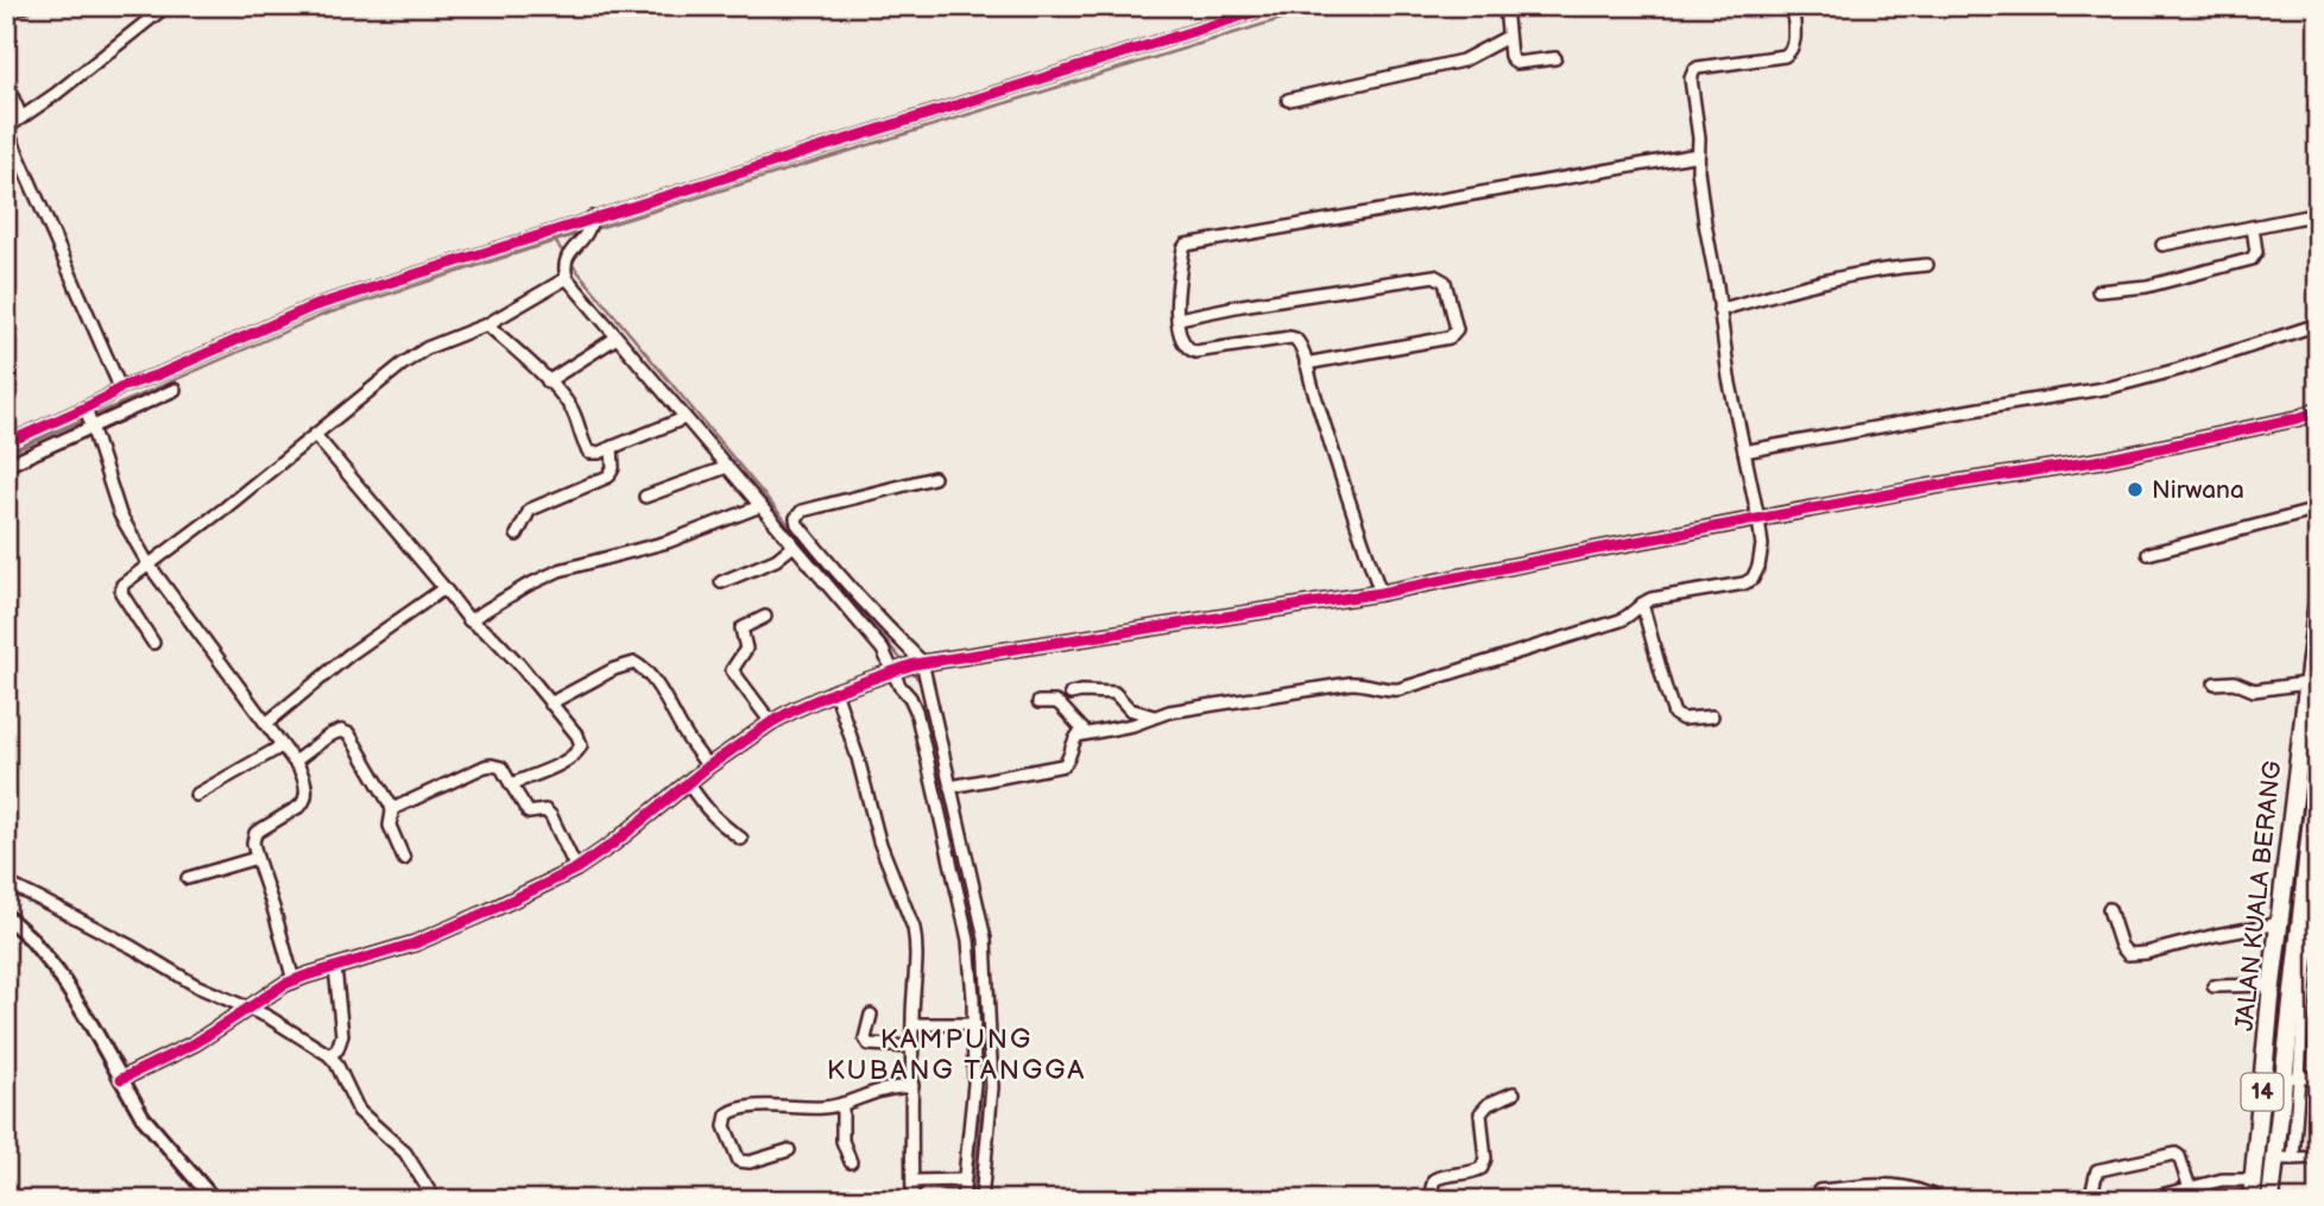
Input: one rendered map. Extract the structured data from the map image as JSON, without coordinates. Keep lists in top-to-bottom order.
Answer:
{
  "streets": {
    "highway": ["JALAN KUALA BERANG", "14"]
  },
  "districts": ["KAMPUNG KUBANG TANGGA"],
  "places": ["Nirwana"]
}
